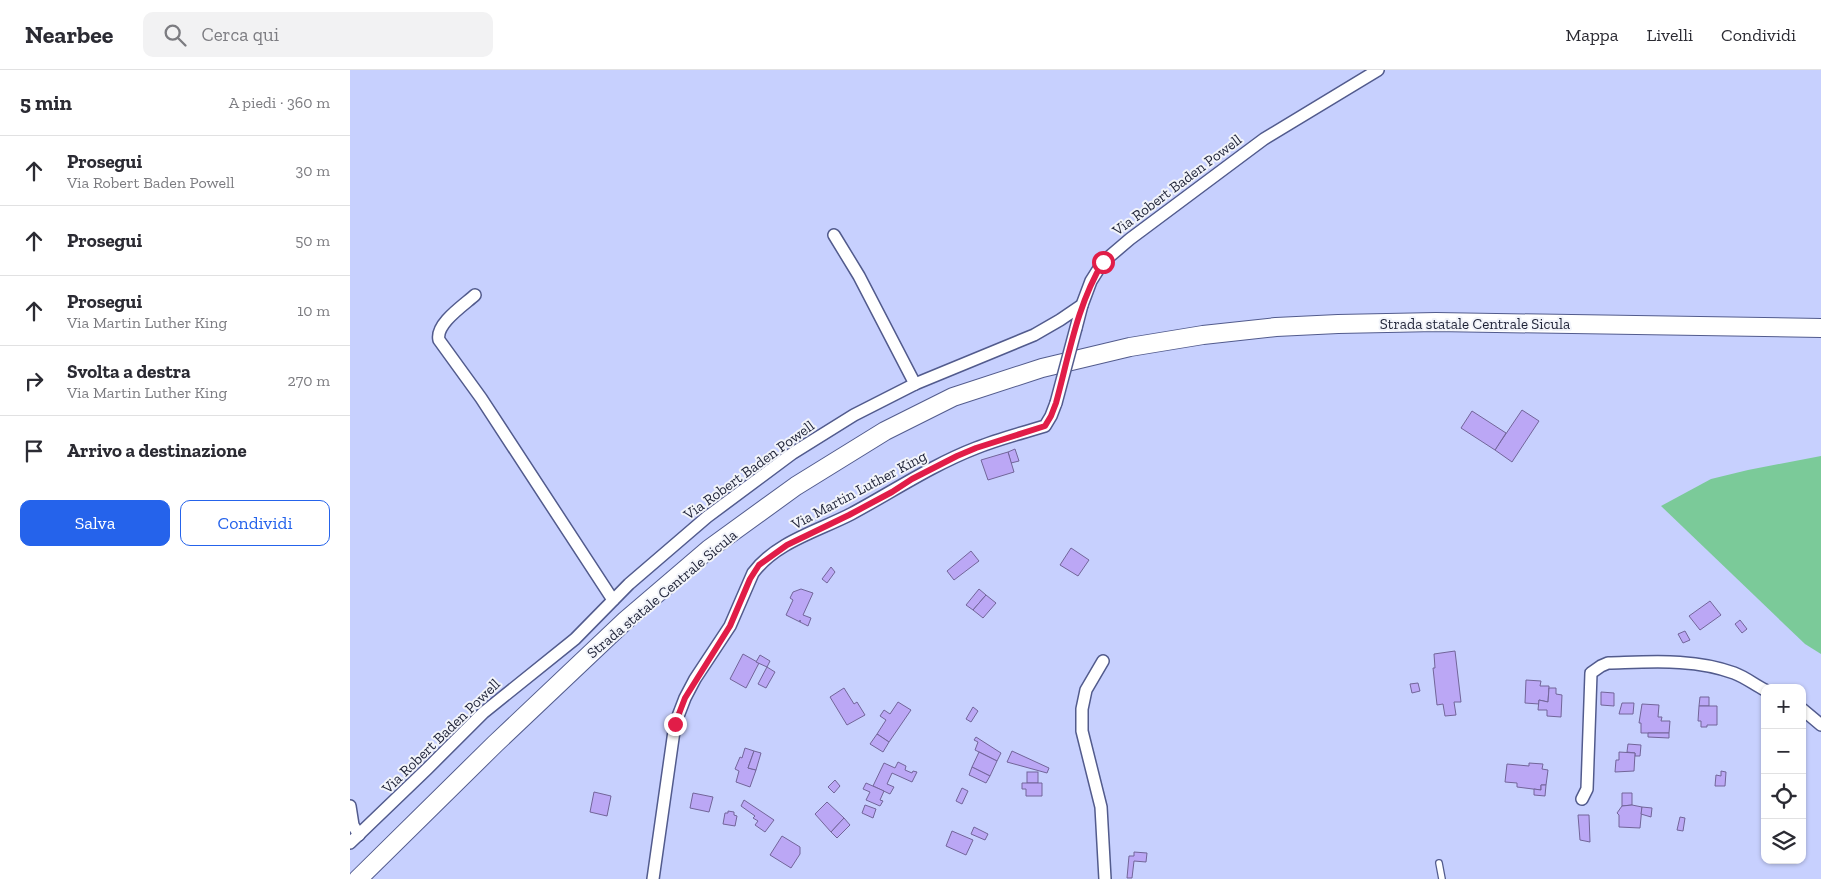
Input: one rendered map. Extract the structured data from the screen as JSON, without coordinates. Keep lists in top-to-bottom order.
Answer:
{
  "streets": {
    "main road": ["Strada statale Centrale Sicula"],
    "street": ["Via Robert Baden Powell", "Via Martin Luther King"]
  },
  "crossings": [
    ["Via Robert Baden Powell", "Via Martin Luther King"]
  ],
  "page": {
    "header": "Nearbee",
    "search": "Cerca qui",
    "nav": ["Mappa", "Livelli", "Condividi"],
    "heading": ["5 min", "A piedi · 360 m"],
    "list": [
      ["Prosegui", "Via Robert Baden Powell", "30 m"],
      ["Prosegui", "50 m"],
      ["Prosegui", "Via Martin Luther King", "10 m"],
      ["Svolta a destra", "Via Martin Luther King", "270 m"],
      "Arrivo a destinazione"
    ],
    "buttons": ["Salva", "Condividi"],
    "map_buttons": ["+", "−"]
  }
}
